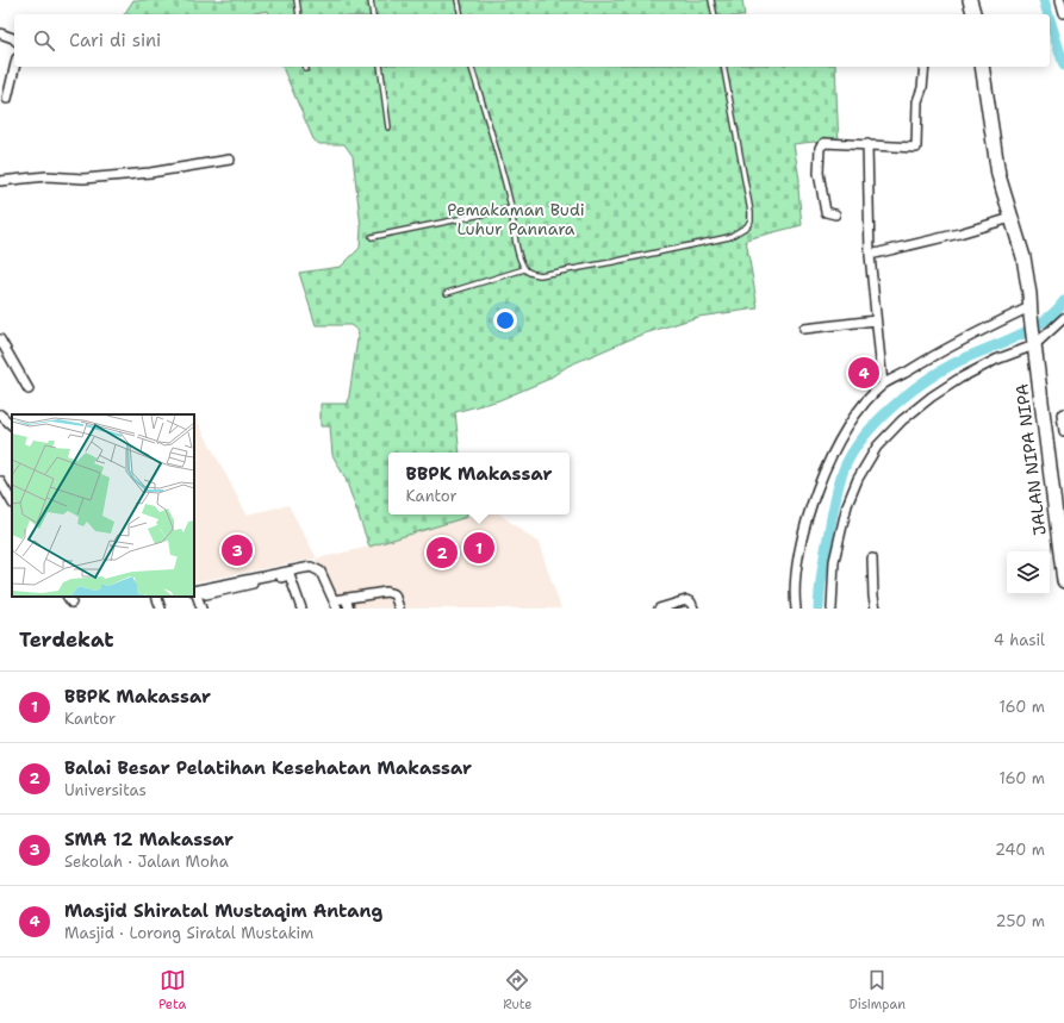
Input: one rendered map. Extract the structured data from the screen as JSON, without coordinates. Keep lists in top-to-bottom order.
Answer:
{
  "streets": {
    "street": ["JALAN NIPA NIPA"]
  },
  "parks": ["Pemakaman Budi Luhur Pannara"],
  "page": {
    "search": "Cari di sini",
    "pins": [
      "4",
      "1",
      "3",
      "2"
    ],
    "popup": ["BBPK Makassar", "Kantor"],
    "heading": ["Terdekat", "4 hasil"],
    "list": [
      {
        "mark": "1",
        "name": "BBPK Makassar",
        "note": "Kantor",
        "value": "160 m"
      },
      {
        "mark": "2",
        "name": "Balai Besar Pelatihan Kesehatan Makassar",
        "note": "Universitas",
        "value": "160 m"
      },
      {
        "mark": "3",
        "name": "SMA 12 Makassar",
        "note": "Sekolah · Jalan Moha",
        "value": "240 m"
      },
      {
        "mark": "4",
        "name": "Masjid Shiratal Mustaqim Antang",
        "note": "Masjid · Lorong Siratal Mustakim",
        "value": "250 m"
      }
    ],
    "nav": ["Peta", "Rute", "Disimpan"]
  }
}
